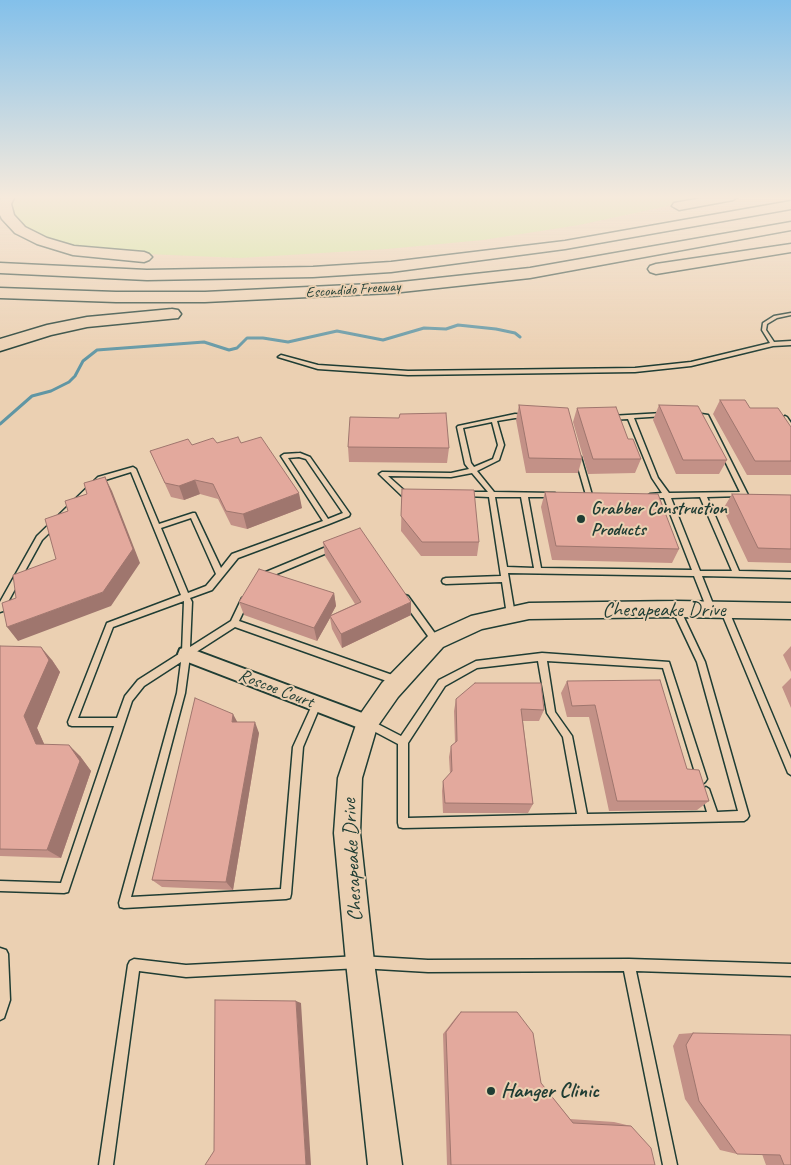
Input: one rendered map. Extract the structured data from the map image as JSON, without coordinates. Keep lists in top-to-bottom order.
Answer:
{
  "streets": {
    "highway": ["Escondido Freeway"],
    "street": ["Chesapeake Drive", "Roscoe Court"]
  },
  "crossings": [
    ["Chesapeake Drive", "Roscoe Court"]
  ],
  "places": ["Grabber Construction Products", "Hanger Clinic"]
}
